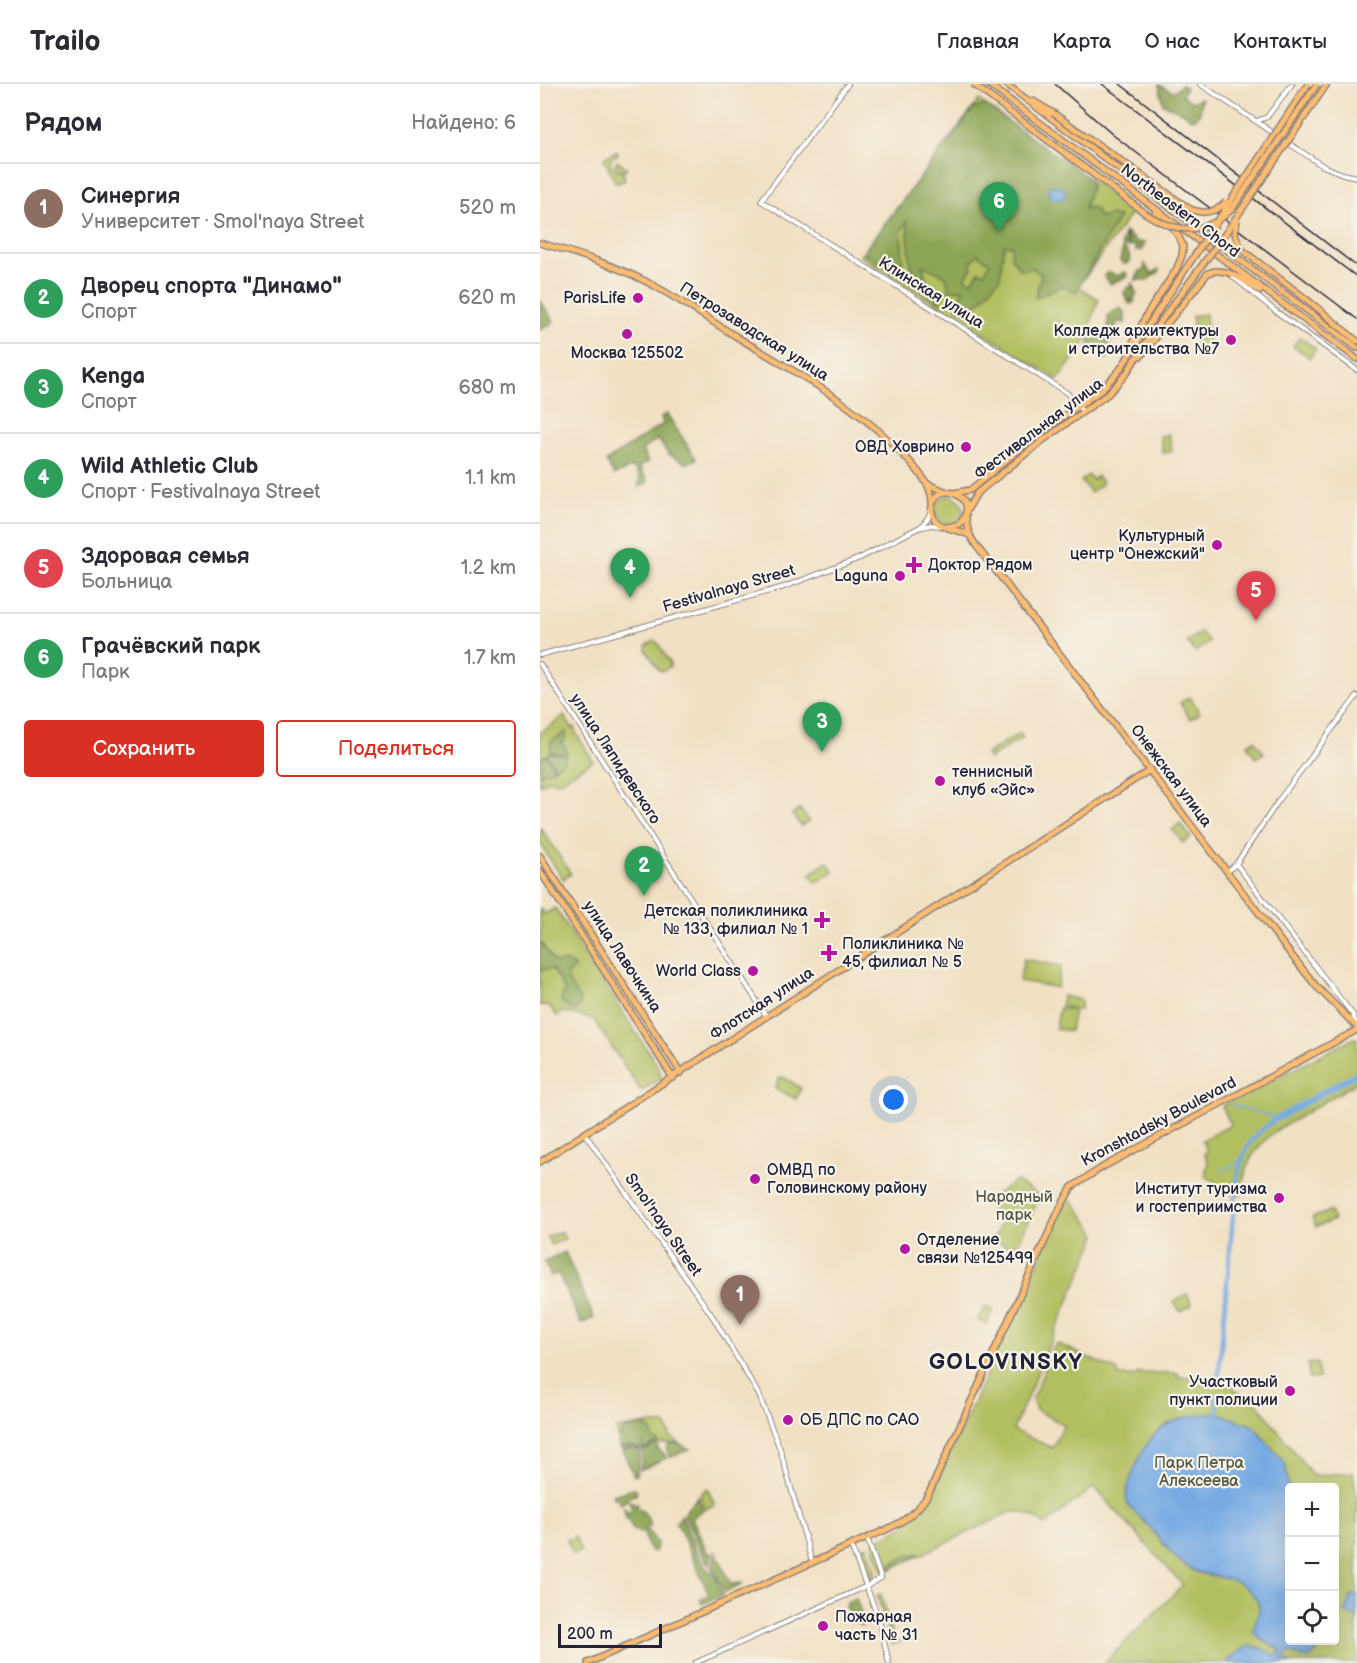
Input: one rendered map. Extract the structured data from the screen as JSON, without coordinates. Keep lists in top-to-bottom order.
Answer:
{
  "streets": {
    "main road": [
      "Northeastern Chord",
      "Петрозаводская улица",
      "Фестивальная улица",
      "Онежская улица",
      "улица Лавочкина",
      "Флотская улица",
      "Kronshtadsky Boulevard"
    ],
    "street": [
      "Клинская улица",
      "Festivalnaya Street",
      "улица Ляпидевского",
      "Smol'naya Street"
    ]
  },
  "crossings": [
    ["Клинская улица", "Фестивальная улица"],
    ["Петрозаводская улица", "Фестивальная улица"],
    ["Петрозаводская улица", "Festivalnaya Street"],
    ["Петрозаводская улица", "Онежская улица"],
    ["Фестивальная улица", "Festivalnaya Street"],
    ["Фестивальная улица", "Онежская улица"],
    ["Festivalnaya Street", "Онежская улица"],
    ["улица Ляпидевского", "Флотская улица"],
    ["Онежская улица", "Флотская улица"],
    ["Онежская улица", "Kronshtadsky Boulevard"],
    ["улица Лавочкина", "Флотская улица"],
    ["Флотская улица", "Smol'naya Street"],
    ["Kronshtadsky Boulevard", "Smol'naya Street"]
  ],
  "districts": ["GOLOVINSKY"],
  "parks": ["Народный парк", "Парк Петра Алексеева"],
  "places": {
    "other": [
      "ParisLife",
      "Москва 125502",
      "Колледж архитектуры и строительства №7",
      "ОВД Ховрино",
      "Культурный центр \"Онежский\"",
      "Laguna",
      "теннисный клуб «Эйс»",
      "World Class",
      "ОМВД по Головинскому району",
      "Институт туризма и гостеприимства",
      "Отделение связи №125499",
      "Участковый пункт полиции",
      "ОБ ДПС по САО",
      "Пожарная часть № 31"
    ],
    "health": ["Доктор Рядом", "Детская поликлиника № 133, филиал № 1", "Поликлиника № 45, филиал № 5"]
  },
  "scale_bar": "200 m",
  "page": {
    "header": "Trailo",
    "nav": [
      "Главная",
      "Карта",
      "О нас",
      "Контакты"
    ],
    "heading": ["Рядом", "Найдено: 6"],
    "list": [
      {
        "mark": "1",
        "name": "Синергия",
        "note": "Университет · Smol'naya Street",
        "value": "520 m"
      },
      {
        "mark": "2",
        "name": "Дворец спорта \"Динамо\"",
        "note": "Спорт",
        "value": "620 m"
      },
      {
        "mark": "3",
        "name": "Kenga",
        "note": "Спорт",
        "value": "680 m"
      },
      {
        "mark": "4",
        "name": "Wild Athletic Club",
        "note": "Спорт · Festivalnaya Street",
        "value": "1.1 km"
      },
      {
        "mark": "5",
        "name": "Здоровая семья",
        "note": "Больница",
        "value": "1.2 km"
      },
      {
        "mark": "6",
        "name": "Грачёвский парк",
        "note": "Парк",
        "value": "1.7 km"
      }
    ],
    "pins": [
      "6",
      "4",
      "5",
      "3",
      "2",
      "1"
    ],
    "buttons": ["Сохранить", "Поделиться"],
    "map_buttons": ["+", "−"],
    "scale": "200 m"
  }
}
